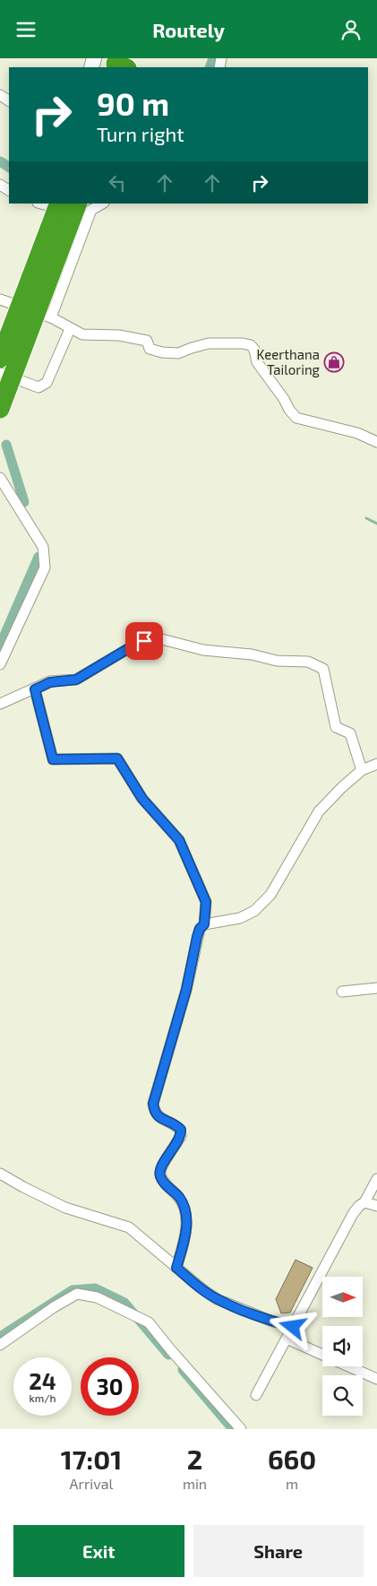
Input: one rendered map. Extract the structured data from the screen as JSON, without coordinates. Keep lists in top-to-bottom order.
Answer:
{
  "places": {
    "shop": ["Keerthana Tailoring"]
  },
  "north": "right",
  "page": {
    "header": "Routely",
    "turn": ["90 m", "Turn right"],
    "speed": "24 km/h",
    "limit": "30",
    "eta": [
      "17:01",
      "Arrival",
      "2",
      "min",
      "660",
      "m"
    ],
    "buttons": ["Exit", "Share"]
  }
}
